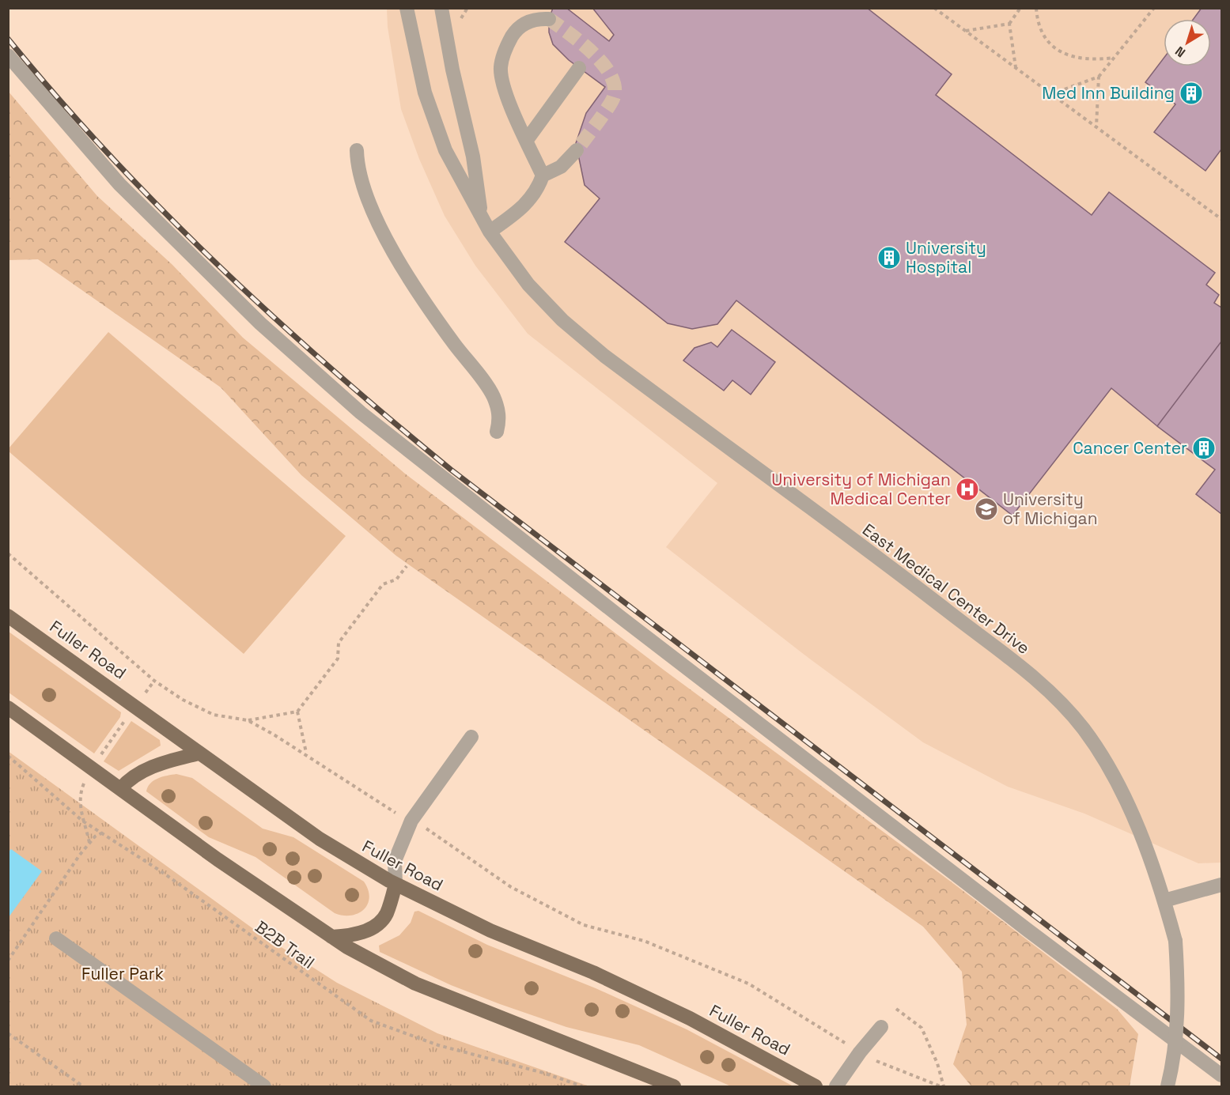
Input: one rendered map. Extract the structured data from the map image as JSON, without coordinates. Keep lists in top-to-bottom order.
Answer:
{
  "streets": {
    "main road": ["Fuller Road"],
    "street": ["East Medical Center Drive"],
    "path": ["B2B Trail"]
  },
  "parks": ["Fuller Park"],
  "places": {
    "building": ["Med Inn Building", "University Hospital", "Cancer Center"],
    "hospital": ["University of Michigan Medical Center"],
    "school or university": ["University of Michigan"]
  },
  "north": "bottom left"
}
